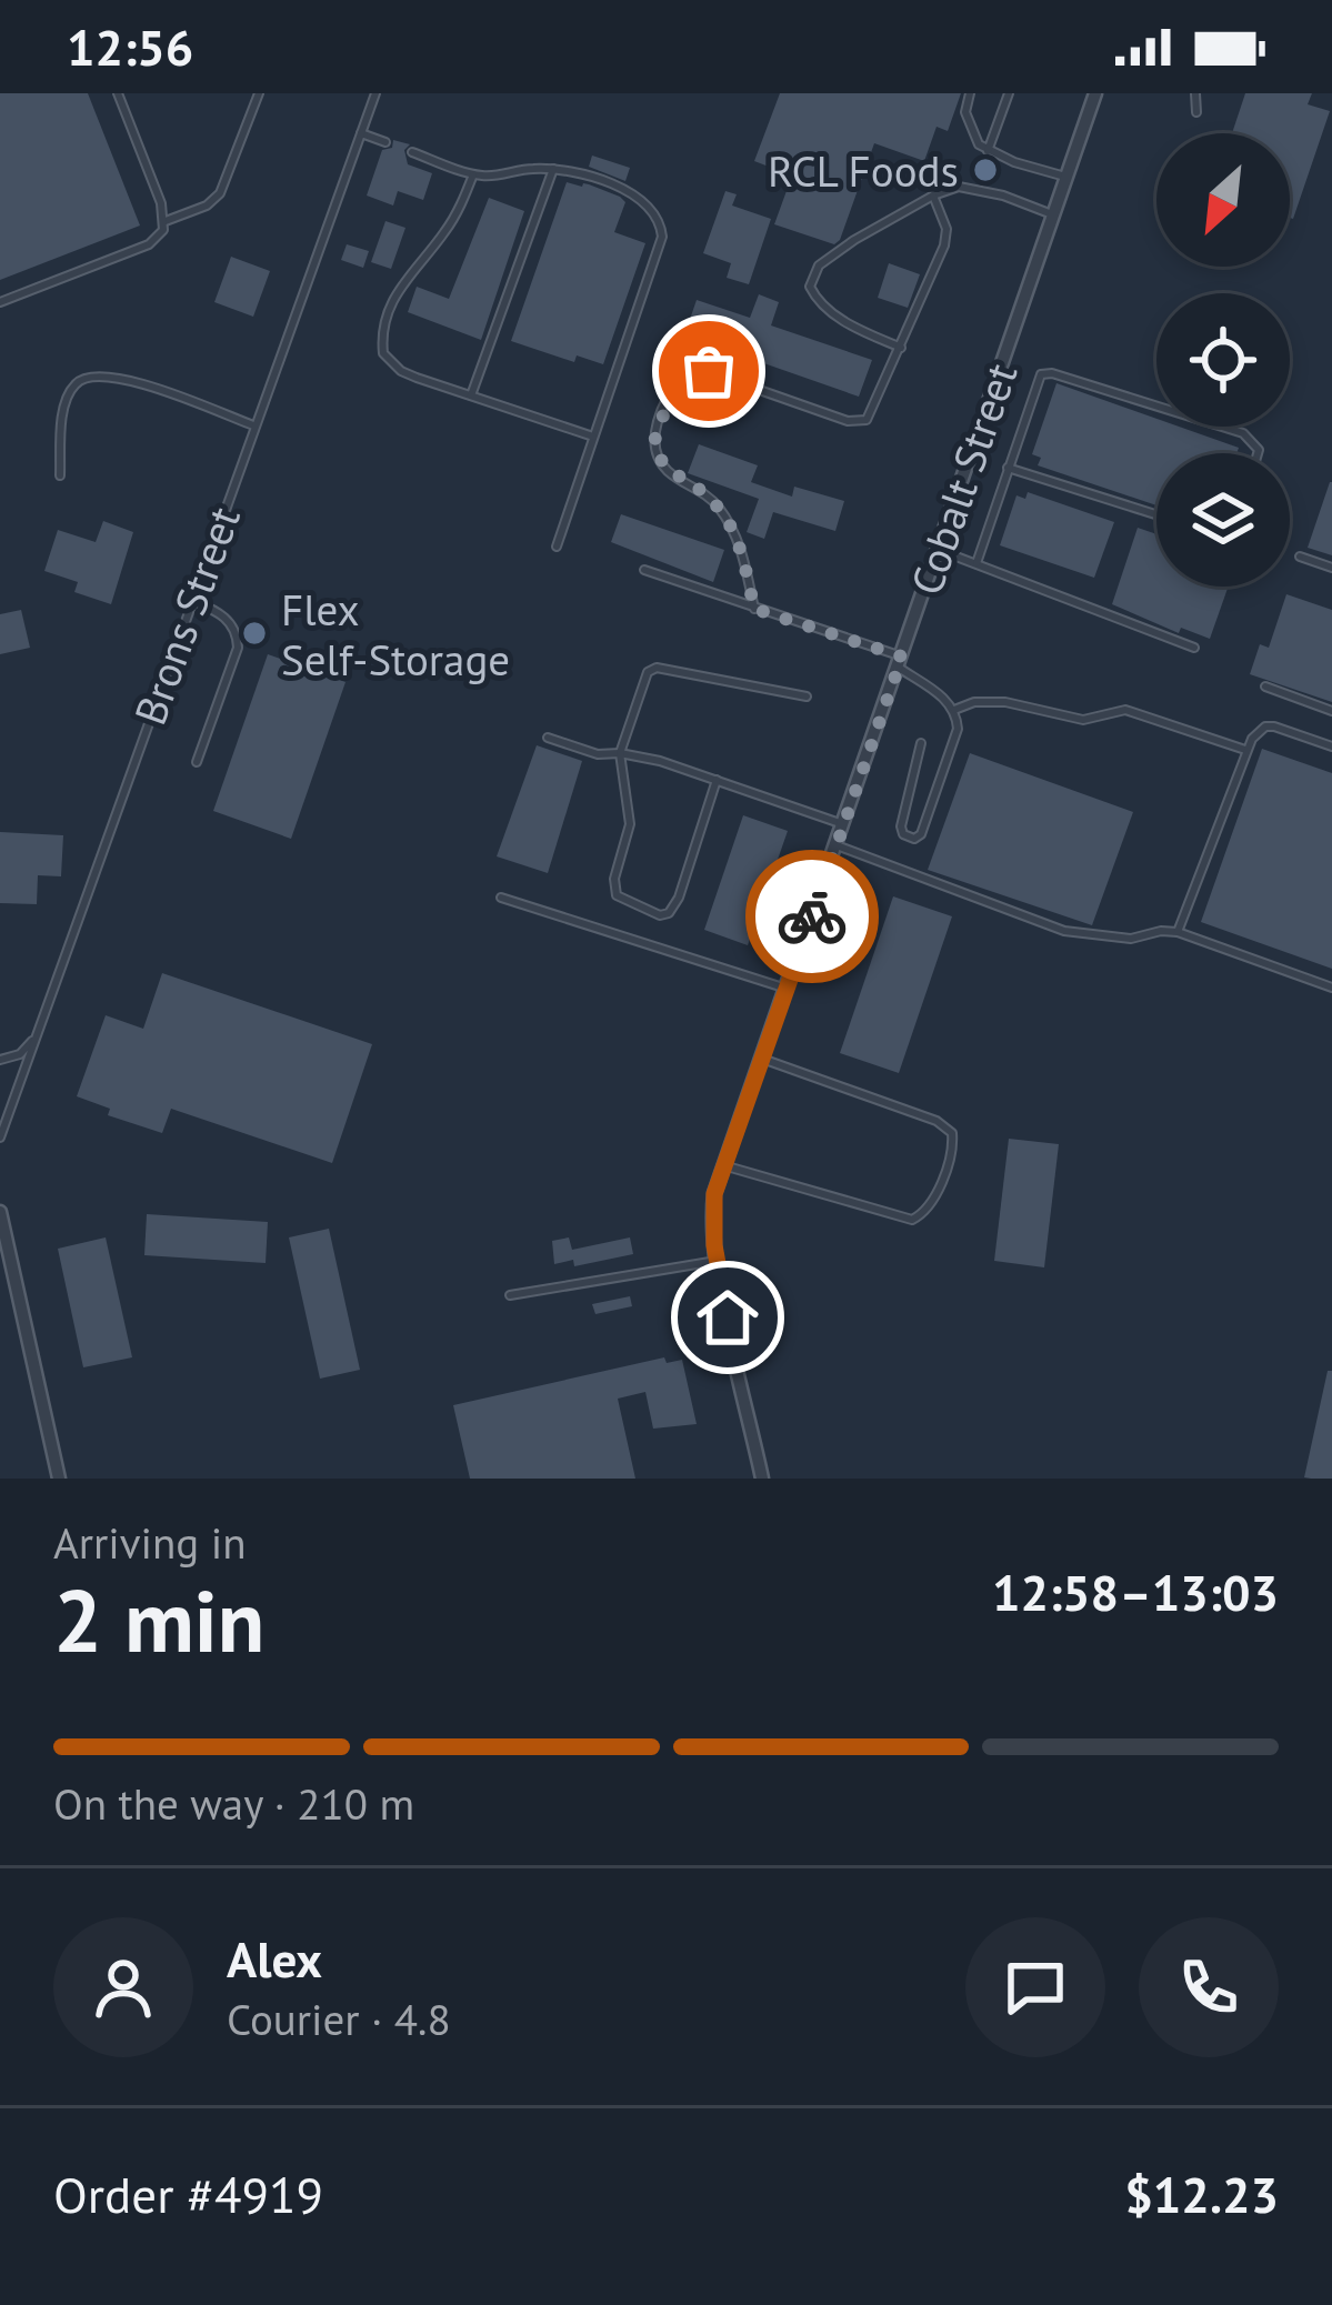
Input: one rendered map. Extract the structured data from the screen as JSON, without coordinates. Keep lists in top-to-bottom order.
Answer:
{
  "streets": {
    "street": ["Cobalt Street"],
    "lane": ["Brons Street"]
  },
  "places": ["RCL Foods", "Flex Self-Storage"],
  "north": "bottom left",
  "page": {
    "status": "12:56",
    "heading": ["2 min", "Arriving in", "12:58–13:03"],
    "panel": [
      "Alex",
      "Courier · 4.8",
      "Order #4919",
      "$12.23"
    ],
    "bar": "On the way · 210 m"
  }
}
